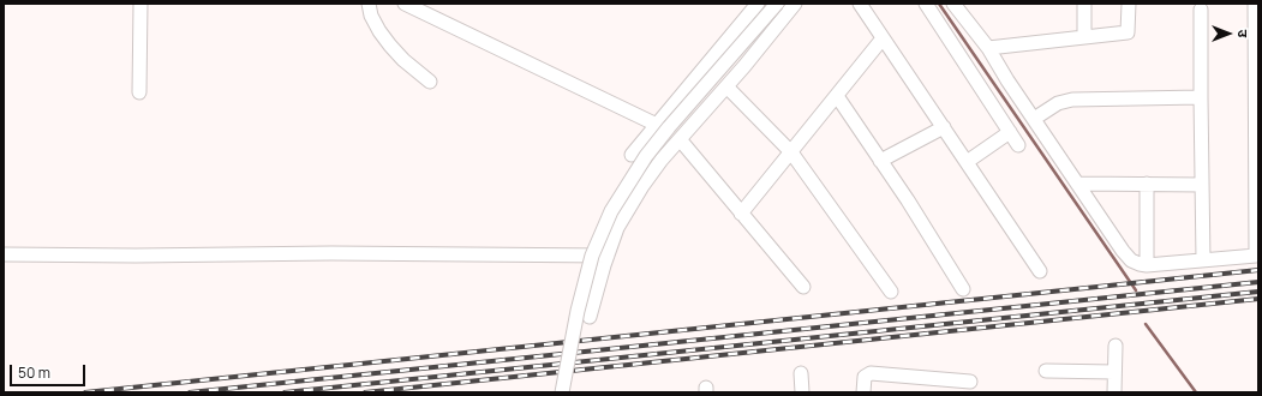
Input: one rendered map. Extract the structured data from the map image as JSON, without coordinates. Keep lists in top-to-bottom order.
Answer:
{
  "scale_bar": "50 m",
  "north": "right"
}
